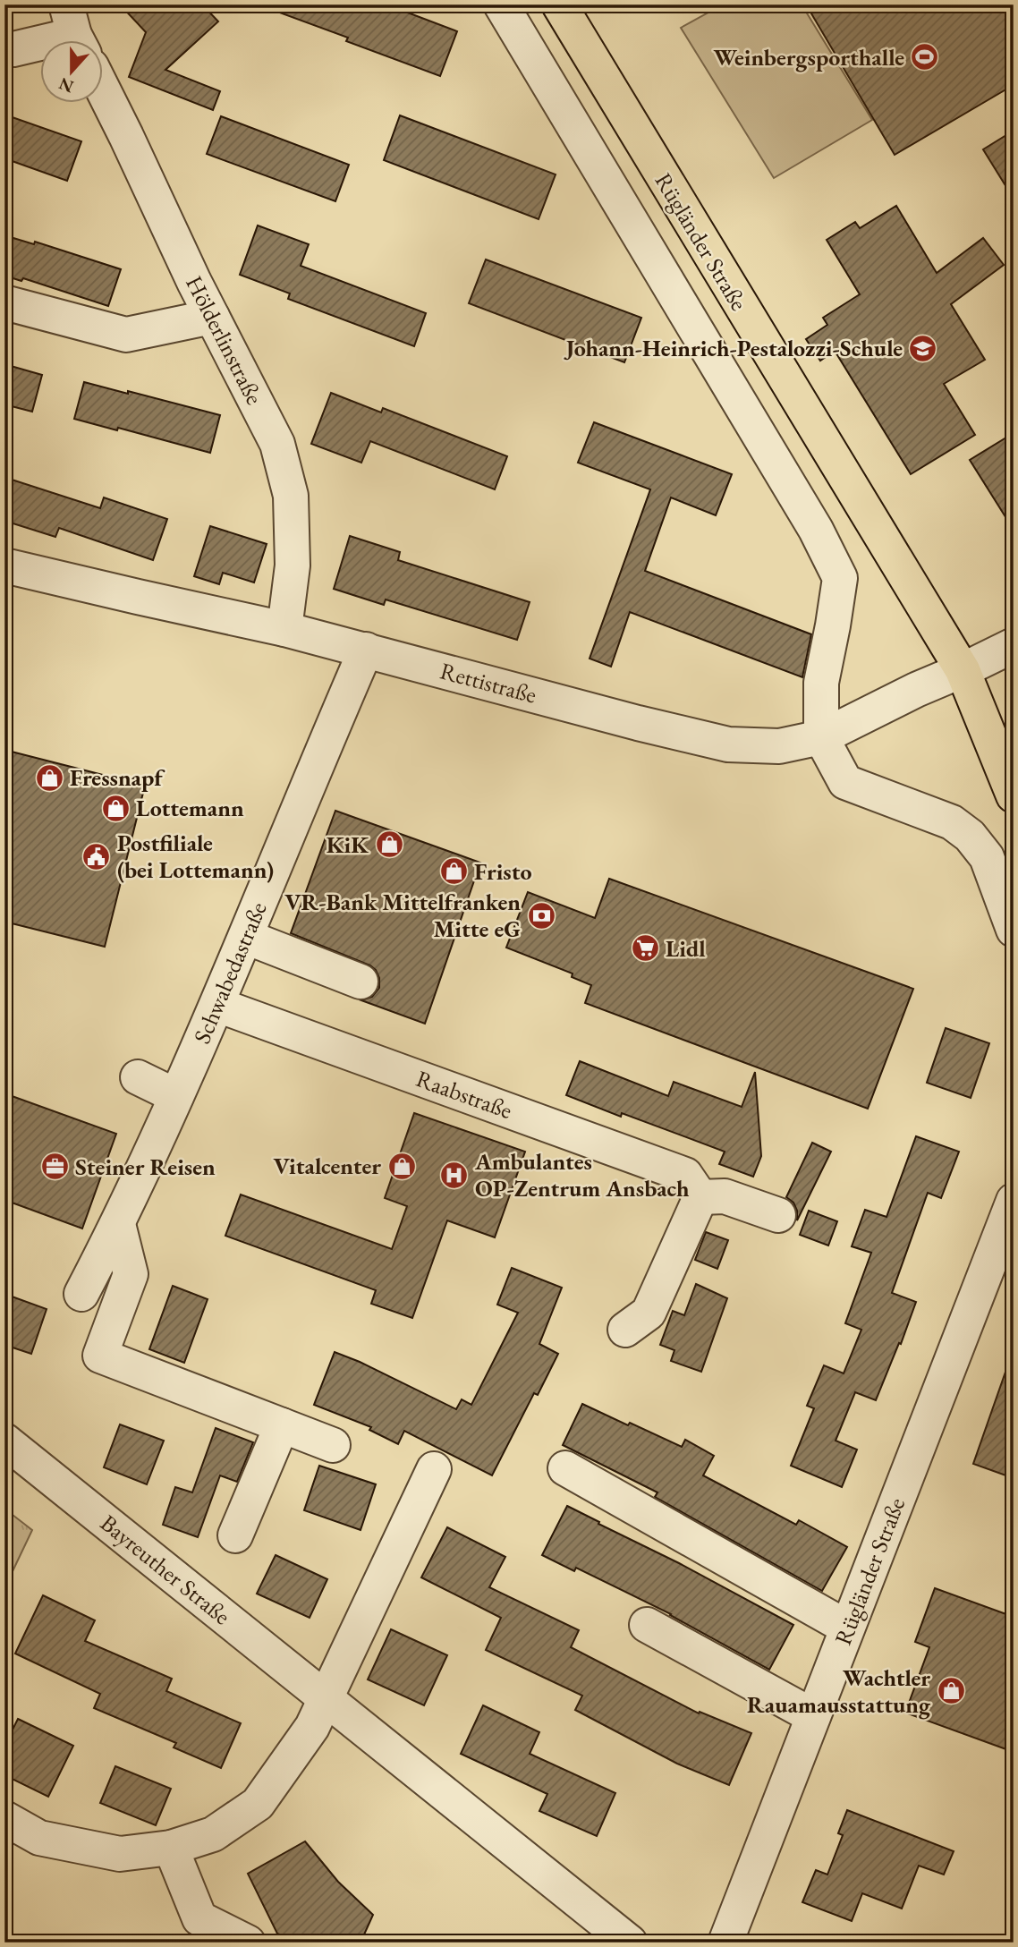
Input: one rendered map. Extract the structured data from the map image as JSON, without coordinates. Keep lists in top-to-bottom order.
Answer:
{
  "streets": {
    "main road": ["Rügländer Straße"],
    "street": [
      "Hölderlinstraße",
      "Rettistraße",
      "Schwabedastraße",
      "Raabstraße",
      "Bayreuther Straße"
    ]
  },
  "crossings": [
    ["Rügländer Straße", "Rettistraße"],
    ["Hölderlinstraße", "Rettistraße"],
    ["Rettistraße", "Schwabedastraße"],
    ["Schwabedastraße", "Raabstraße"]
  ],
  "places": {
    "sports": ["Weinbergsporthalle"],
    "school or university": ["Johann-Heinrich-Pestalozzi-Schule"],
    "shop": [
      "Fressnapf",
      "Lottemann",
      "KiK",
      "Fristo",
      "Vitalcenter",
      "Wachtler Rauamausstattung"
    ],
    "public building": ["Postfiliale (bei Lottemann)"],
    "bank": ["VR-Bank Mittelfranken Mitte eG"],
    "supermarket": ["Lidl"],
    "office": ["Steiner Reisen"],
    "hospital": ["Ambulantes OP-Zentrum Ansbach"]
  },
  "north": "bottom"
}
